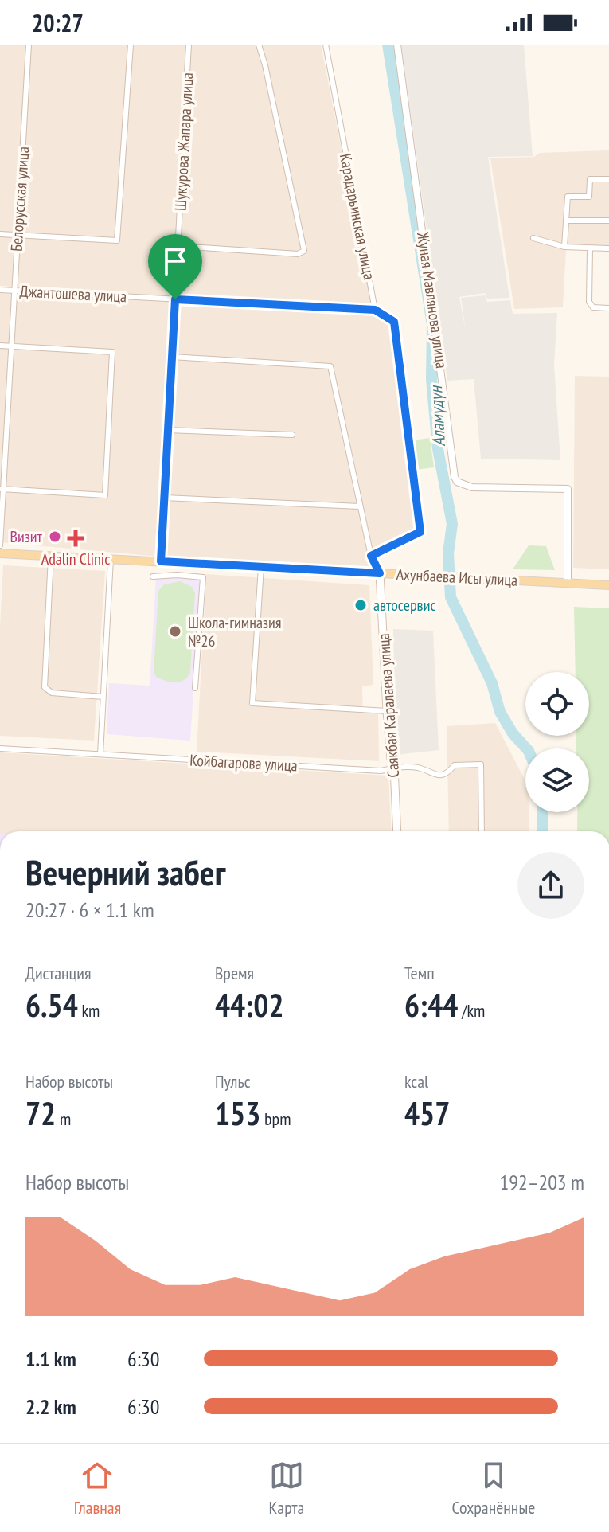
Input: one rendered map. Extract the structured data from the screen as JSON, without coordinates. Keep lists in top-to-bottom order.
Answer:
{
  "streets": {
    "main road": ["Ахунбаева Исы улица", "Саякбая Каралаева улица"],
    "street": [
      "Шукурова Жапара улица",
      "Белорусская улица",
      "Карадарьинская улица",
      "Джантошева улица",
      "Жуная Мавлянова улица",
      "Койбагарова улица"
    ]
  },
  "crossings": [
    ["Шукурова Жапара улица", "Джантошева улица"],
    ["Шукурова Жапара улица", "Ахунбаева Исы улица"],
    ["Белорусская улица", "Джантошева улица"],
    ["Карадарьинская улица", "Джантошева улица"],
    ["Жуная Мавлянова улица", "Ахунбаева Исы улица"],
    ["Ахунбаева Исы улица", "Саякбая Каралаева улица"],
    ["Саякбая Каралаева улица", "Койбагарова улица"]
  ],
  "water": ["Аламүдүн"],
  "places": {
    "other": ["Визит", "автосервис", "Школа-гимназия №26"],
    "health": ["Adalin Clinic"]
  },
  "page": {
    "status": "20:27",
    "heading": ["Вечерний забег", "20:27 · 6 × 1.1 km"],
    "stats": [
      ["Дистанция", "6.54 km"],
      ["Время", "44:02"],
      ["Темп", "6:44 /km"],
      ["Набор высоты", "72 m"],
      ["Пульс", "153 bpm"],
      ["kcal", "457"]
    ],
    "chart": ["Набор высоты", "192–203 m"],
    "list": [
      {
        "name": "1.1 km",
        "note": "6:30"
      },
      {
        "name": "2.2 km",
        "note": "6:30"
      }
    ],
    "tabs": ["Главная", "Карта", "Сохранённые"]
  }
}
